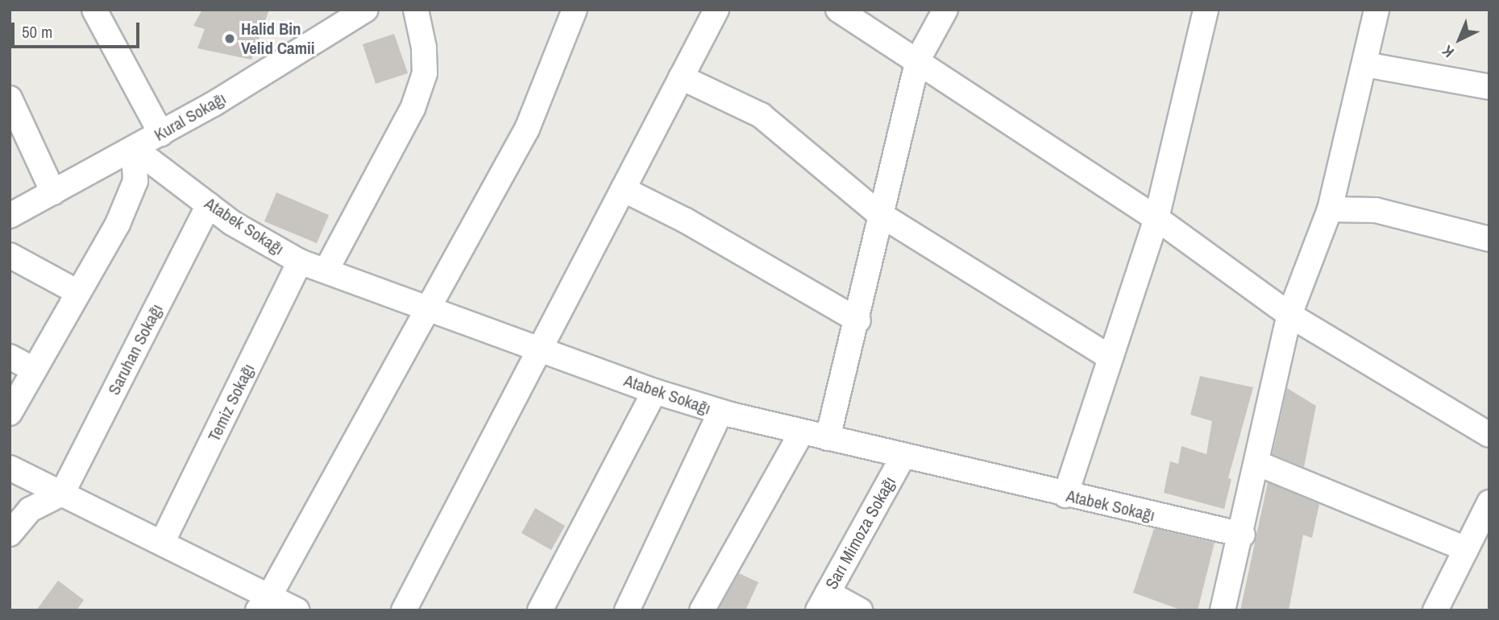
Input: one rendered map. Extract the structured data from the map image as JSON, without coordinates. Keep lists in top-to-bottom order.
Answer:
{
  "streets": {
    "street": [
      "Kural Sokağı",
      "Atabek Sokağı",
      "Saruhan Sokağı",
      "Temiz Sokağı",
      "Sarı Mimoza Sokağı"
    ]
  },
  "crossings": [
    ["Kural Sokağı", "Atabek Sokağı"],
    ["Atabek Sokağı", "Saruhan Sokağı"],
    ["Atabek Sokağı", "Temiz Sokağı"],
    ["Atabek Sokağı", "Sarı Mimoza Sokağı"]
  ],
  "places": ["Halid Bin Velid Camii"],
  "scale_bar": "50 m",
  "north": "bottom left"
}
